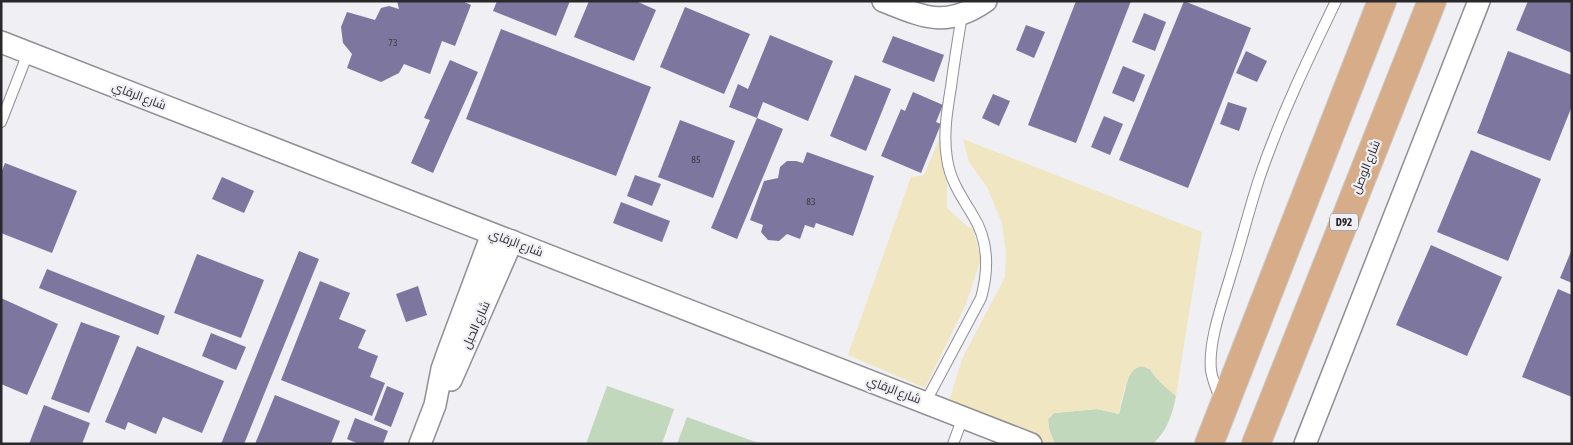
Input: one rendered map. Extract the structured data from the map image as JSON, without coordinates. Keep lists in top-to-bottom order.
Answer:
{
  "streets": {
    "main road": ["شارع الوصل", "D92"],
    "street": ["شارع الرقاي", "شارع الحبل"]
  },
  "crossings": [
    ["شارع الرقاي", "شارع الحبل"]
  ],
  "house_numbers": ["73", "85", "83"]
}
